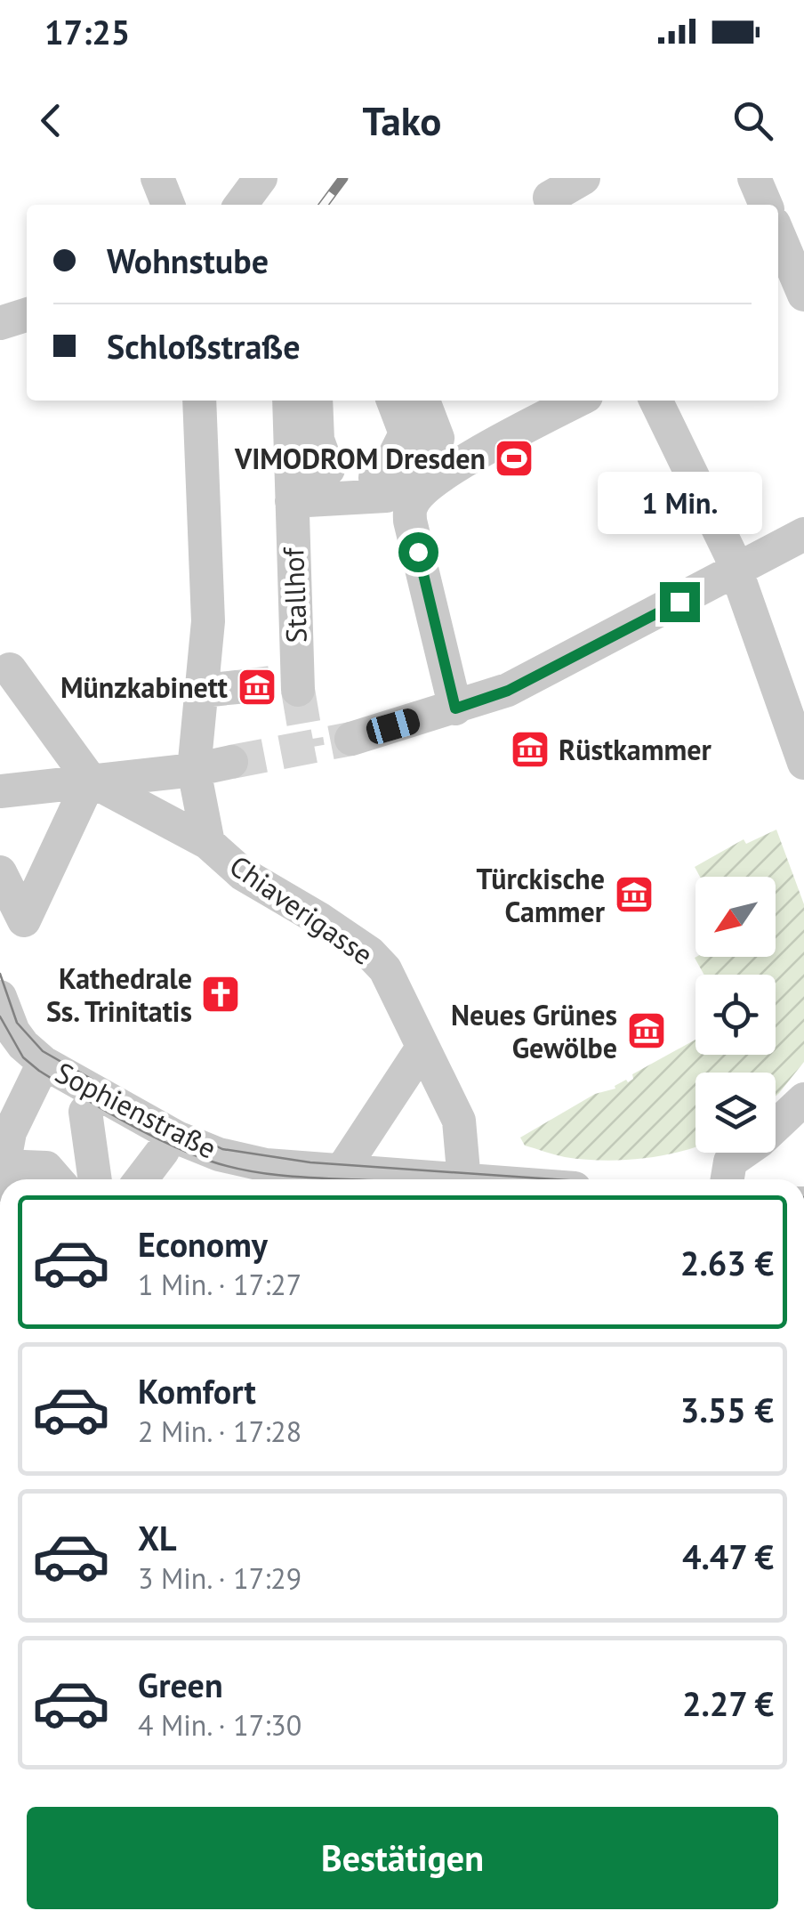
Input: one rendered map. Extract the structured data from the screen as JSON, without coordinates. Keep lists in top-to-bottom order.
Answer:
{
  "streets": {
    "street": ["Stallhof", "Chiaverigasse", "Sophienstraße"]
  },
  "places": {
    "sports": ["VIMODROM Dresden"],
    "museum": [
      "Münzkabinett",
      "Rüstkammer",
      "Türckische Cammer",
      "Neues Grünes Gewölbe"
    ],
    "church": ["Kathedrale Ss. Trinitatis"]
  },
  "north": "bottom left",
  "page": {
    "status": "17:25",
    "header": "Tako",
    "banner": ["Wohnstube", "Schloßstraße"],
    "bubble": "1 Min.",
    "list": [
      {
        "name": "Economy",
        "note": "1 Min. · 17:27",
        "value": "2.63 €"
      },
      {
        "name": "Komfort",
        "note": "2 Min. · 17:28",
        "value": "3.55 €"
      },
      {
        "name": "XL",
        "note": "3 Min. · 17:29",
        "value": "4.47 €"
      },
      {
        "name": "Green",
        "note": "4 Min. · 17:30",
        "value": "2.27 €"
      }
    ],
    "buttons": "Bestätigen"
  }
}
